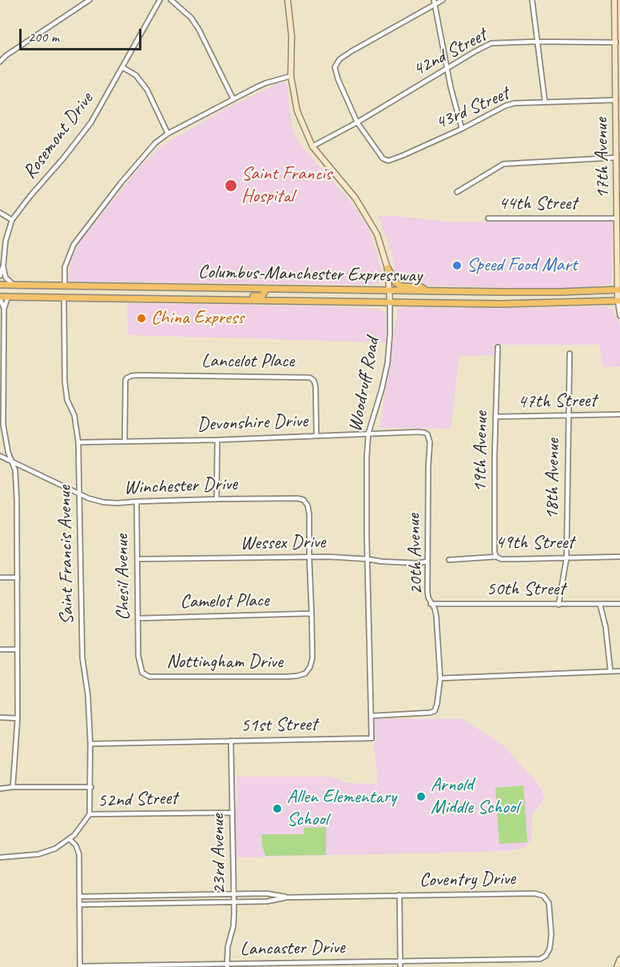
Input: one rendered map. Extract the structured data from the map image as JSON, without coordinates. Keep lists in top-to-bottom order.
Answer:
{
  "streets": {
    "main road": ["Columbus-Manchester Expressway"],
    "street": [
      "42nd Street",
      "43rd Street",
      "Rosemont Drive",
      "17th Avenue",
      "44th Street",
      "Lancelot Place",
      "Woodruff Road",
      "47th Street",
      "Devonshire Drive",
      "19th Avenue",
      "18th Avenue",
      "Winchester Drive",
      "Wessex Drive",
      "49th Street",
      "20th Avenue",
      "Saint Francis Avenue",
      "Chesil Avenue",
      "50th Street",
      "Camelot Place",
      "Nottingham Drive",
      "51st Street",
      "52nd Street",
      "23rd Avenue",
      "Coventry Drive",
      "Lancaster Drive"
    ]
  },
  "crossings": [
    ["42nd Street", "43rd Street"],
    ["42nd Street", "17th Avenue"],
    ["42nd Street", "Woodruff Road"],
    ["43rd Street", "17th Avenue"],
    ["17th Avenue", "44th Street"],
    ["17th Avenue", "Columbus-Manchester Expressway"],
    ["Columbus-Manchester Expressway", "Woodruff Road"],
    ["Columbus-Manchester Expressway", "Saint Francis Avenue"],
    ["Lancelot Place", "Devonshire Drive"],
    ["Woodruff Road", "Devonshire Drive"],
    ["Woodruff Road", "Wessex Drive"],
    ["Woodruff Road", "20th Avenue"],
    ["Woodruff Road", "51st Street"],
    ["47th Street", "19th Avenue"],
    ["47th Street", "18th Avenue"],
    ["Devonshire Drive", "20th Avenue"],
    ["Devonshire Drive", "Saint Francis Avenue"],
    ["19th Avenue", "49th Street"],
    ["18th Avenue", "49th Street"],
    ["18th Avenue", "50th Street"],
    ["Winchester Drive", "Wessex Drive"],
    ["Winchester Drive", "Saint Francis Avenue"],
    ["Winchester Drive", "Chesil Avenue"],
    ["Winchester Drive", "Camelot Place"],
    ["Winchester Drive", "Nottingham Drive"],
    ["Wessex Drive", "20th Avenue"],
    ["Wessex Drive", "Chesil Avenue"],
    ["20th Avenue", "50th Street"],
    ["20th Avenue", "51st Street"],
    ["Saint Francis Avenue", "51st Street"],
    ["Saint Francis Avenue", "52nd Street"],
    ["Chesil Avenue", "Camelot Place"],
    ["Chesil Avenue", "Nottingham Drive"],
    ["51st Street", "23rd Avenue"],
    ["52nd Street", "23rd Avenue"],
    ["23rd Avenue", "Coventry Drive"],
    ["23rd Avenue", "Lancaster Drive"],
    ["Coventry Drive", "Lancaster Drive"]
  ],
  "places": [
    "Saint Francis Hospital",
    "Speed Food Mart",
    "China Express",
    "Arnold Middle School",
    "Allen Elementary School"
  ],
  "scale_bar": "200 m"
}
